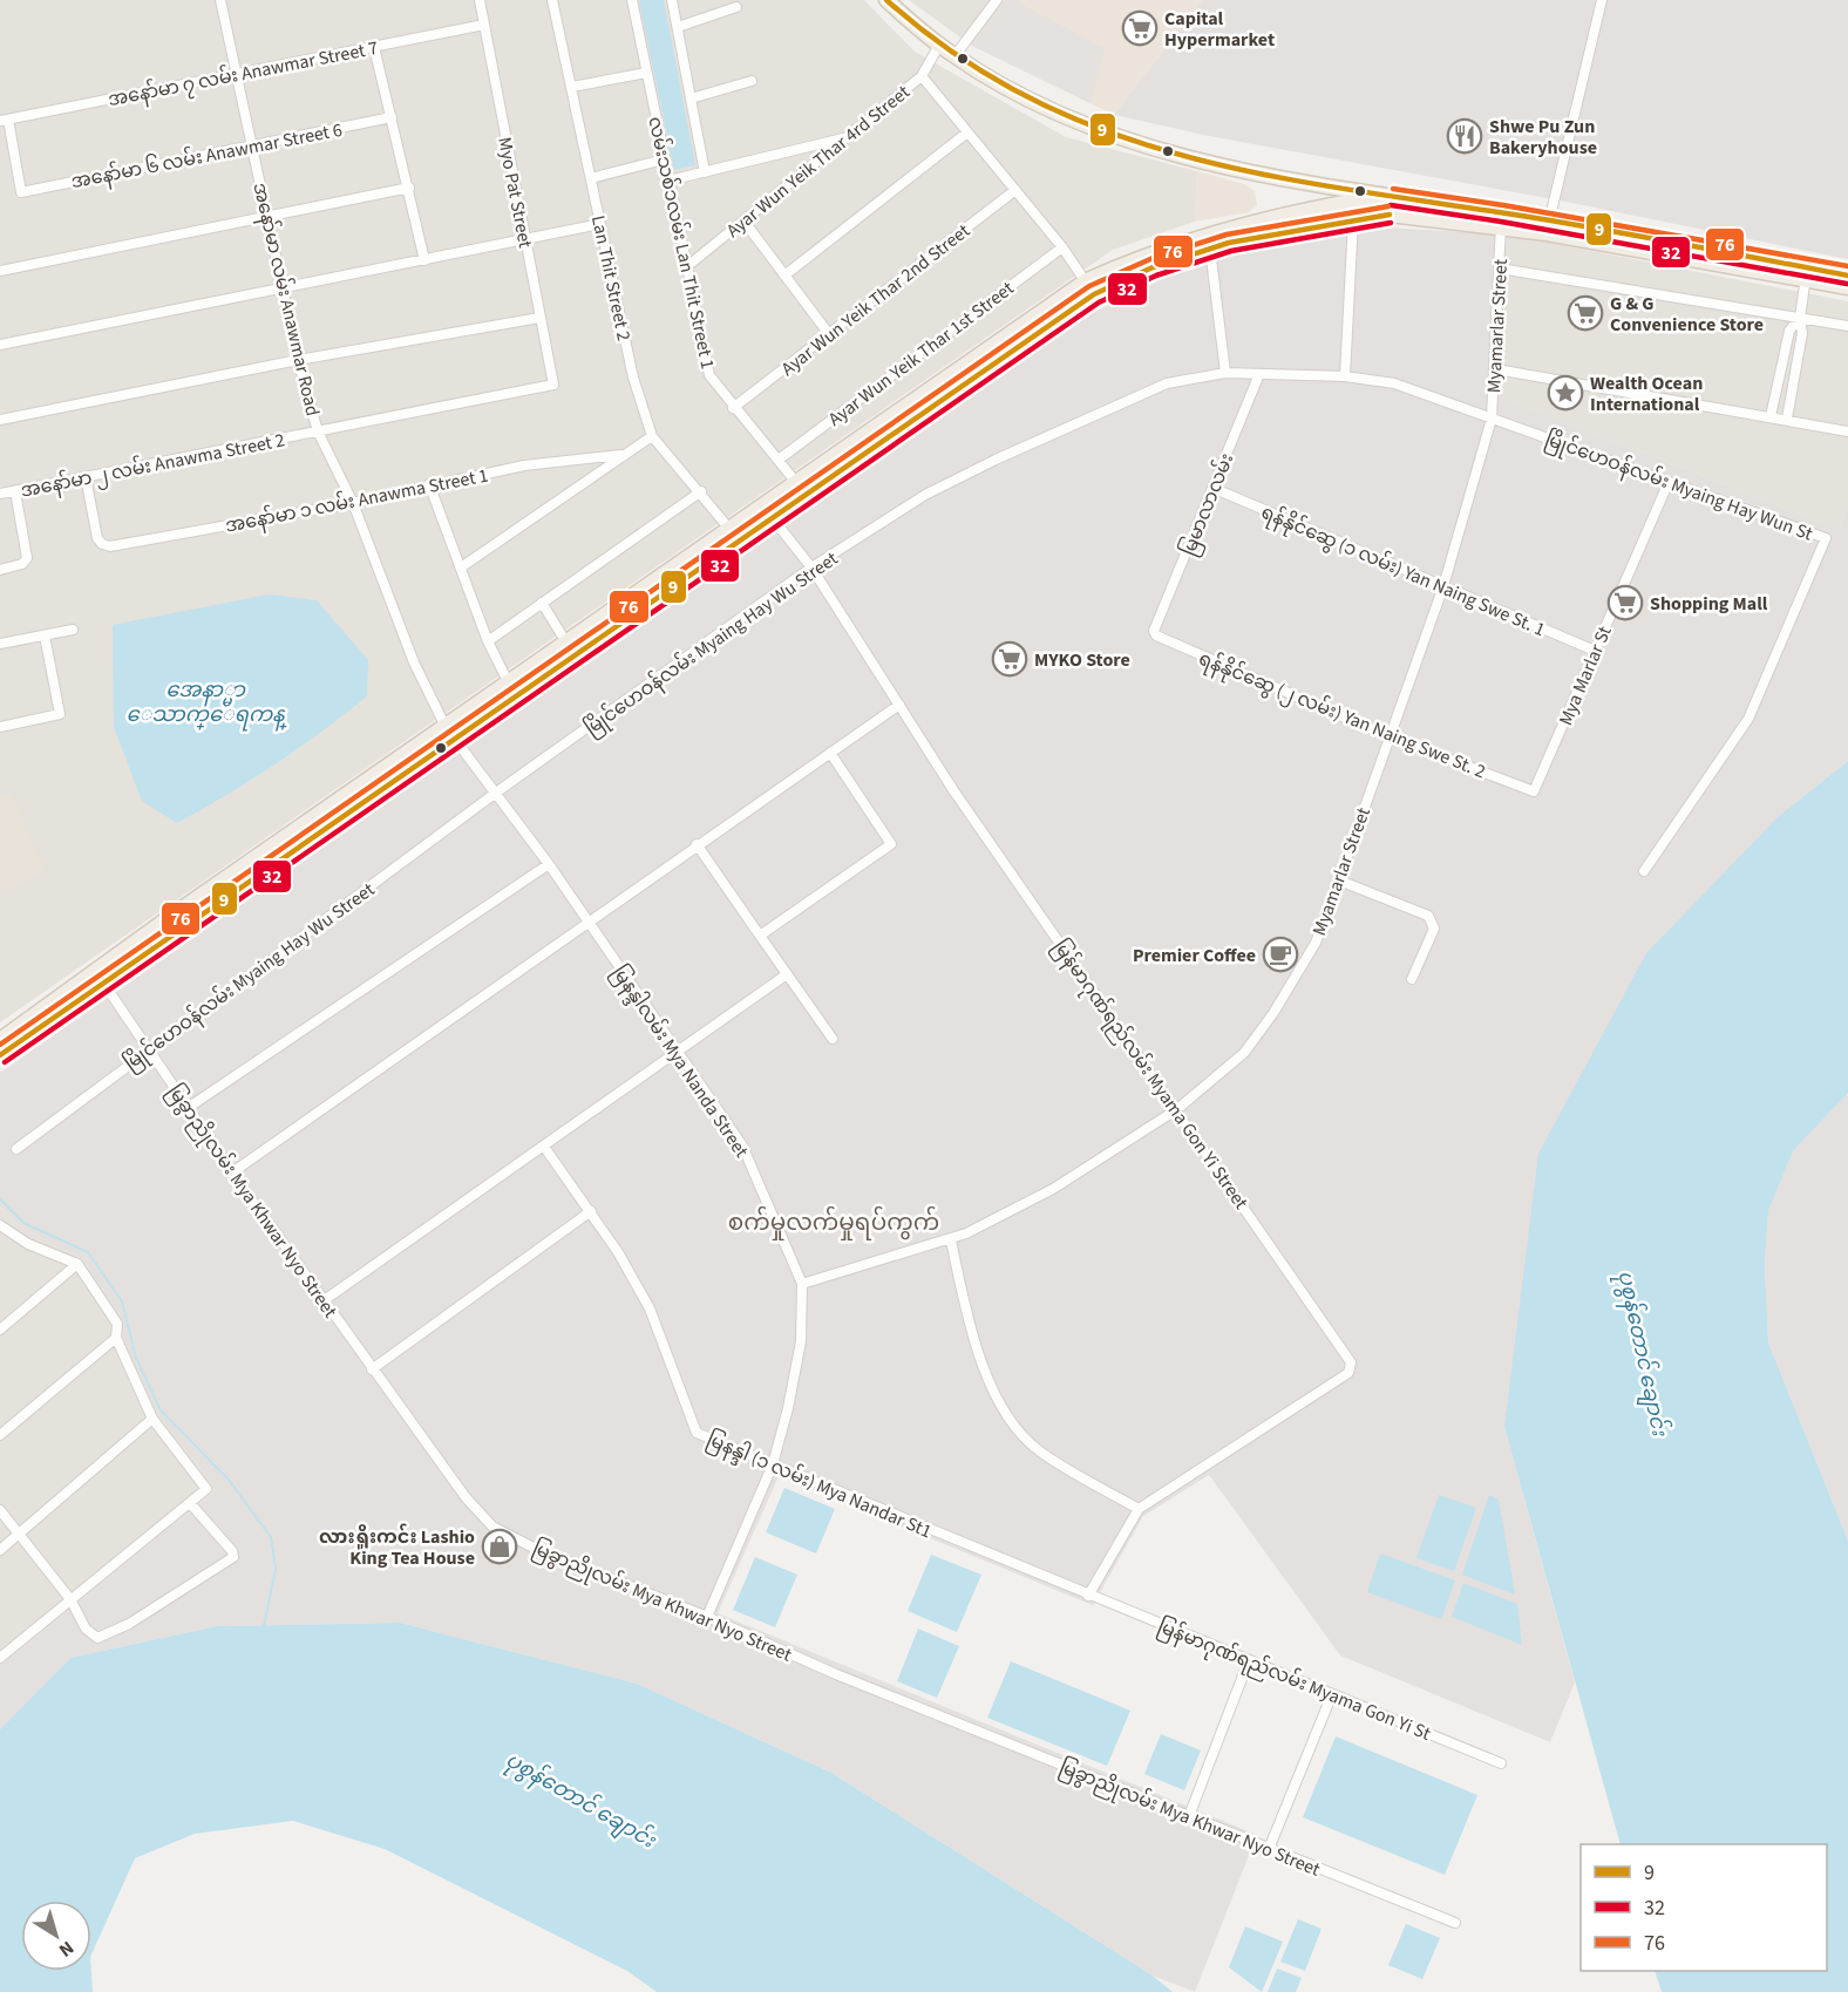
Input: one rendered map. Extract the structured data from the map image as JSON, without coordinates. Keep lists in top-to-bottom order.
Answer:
{
  "streets": {
    "street": [
      "အနော်မာ ၇ လမ်း Anawmar Street 7",
      "အနော်မာ ၆ လမ်း Anawmar Street 6",
      "Ayar Wun Yeik Thar 4rd Street",
      "Myo Pat Street",
      "လမ်းသစ်၁လမ်း Lan Thit Street 1",
      "Lan Thit Street 2",
      "အနော်မာ လမ်း Anawmar Road",
      "Ayar Wun Yeik Thar 2nd Street",
      "Myamarlar Street",
      "Ayar Wun Yeik Thar 1st Street",
      "အနော်မာ ၂ လမ်း Anawma Street 2",
      "မြိုင်ဟေဝန်လမ်း Myaing Hay Wun St",
      "အနော်မာ ၁ လမ်း Anawma Street 1",
      "မြမာလာလမ်း",
      "ရန်နိုင်ဆွေ (၁ လမ်း) Yan Naing Swe St. 1",
      "မြိုင်ဟေဝန်လမ်း Myaing Hay Wu Street",
      "Mya Marlar St",
      "ရန်နိုင်ဆွေ (၂ လမ်း) Yan Naing Swe St. 2",
      "မြနန္ဒါလမ်း Mya Nanda Street",
      "မြန်မာဂုဏ်ရည်လမ်း Myama Gon Yi Street",
      "မြခွာညိုလမ်း Mya Khwar Nyo Street",
      "မြနန္ဒါ (၁ လမ်း) Mya Nandar St1",
      "မြန်မာဂုဏ်ရည်လမ်း Myama Gon Yi St"
    ]
  },
  "crossings": [
    ["အနော်မာ ၇ လမ်း Anawmar Street 7", "အနော်မာ ၆ လမ်း Anawmar Street 6"],
    ["အနော်မာ ၇ လမ်း Anawmar Street 7", "Myo Pat Street"],
    ["အနော်မာ ၇ လမ်း Anawmar Street 7", "အနော်မာ လမ်း Anawmar Road"],
    ["အနော်မာ ၆ လမ်း Anawmar Street 6", "အနော်မာ လမ်း Anawmar Road"],
    ["Ayar Wun Yeik Thar 4rd Street", "လမ်းသစ်၁လမ်း Lan Thit Street 1"],
    ["Myo Pat Street", "အနော်မာ ၂ လမ်း Anawma Street 2"],
    ["လမ်းသစ်၁လမ်း Lan Thit Street 1", "Ayar Wun Yeik Thar 2nd Street"],
    ["လမ်းသစ်၁လမ်း Lan Thit Street 1", "Ayar Wun Yeik Thar 1st Street"],
    ["အနော်မာ လမ်း Anawmar Road", "အနော်မာ ၂ လမ်း Anawma Street 2"],
    ["အနော်မာ လမ်း Anawmar Road", "အနော်မာ ၁ လမ်း Anawma Street 1"],
    ["အနော်မာ လမ်း Anawmar Road", "မြနန္ဒါလမ်း Mya Nanda Street"],
    ["Myamarlar Street", "မြိုင်ဟေဝန်လမ်း Myaing Hay Wun St"],
    ["Myamarlar Street", "ရန်နိုင်ဆွေ (၁ လမ်း) Yan Naing Swe St. 1"],
    ["Myamarlar Street", "မြိုင်ဟေဝန်လမ်း Myaing Hay Wu Street"],
    ["Myamarlar Street", "ရန်နိုင်ဆွေ (၂ လမ်း) Yan Naing Swe St. 2"],
    ["Myamarlar Street", "မြနန္ဒါလမ်း Mya Nanda Street"],
    ["Myamarlar Street", "မြန်မာဂုဏ်ရည်လမ်း Myama Gon Yi Street"],
    ["အနော်မာ ၂ လမ်း Anawma Street 2", "အနော်မာ ၁ လမ်း Anawma Street 1"],
    ["မြိုင်ဟေဝန်လမ်း Myaing Hay Wun St", "မြိုင်ဟေဝန်လမ်း Myaing Hay Wu Street"],
    ["မြိုင်ဟေဝန်လမ်း Myaing Hay Wun St", "Mya Marlar St"],
    ["မြမာလာလမ်း", "ရန်နိုင်ဆွေ (၁ လမ်း) Yan Naing Swe St. 1"],
    ["မြမာလာလမ်း", "မြိုင်ဟေဝန်လမ်း Myaing Hay Wu Street"],
    ["မြမာလာလမ်း", "ရန်နိုင်ဆွေ (၂ လမ်း) Yan Naing Swe St. 2"],
    ["ရန်နိုင်ဆွေ (၁ လမ်း) Yan Naing Swe St. 1", "Mya Marlar St"],
    ["မြိုင်ဟေဝန်လမ်း Myaing Hay Wu Street", "မြနန္ဒါလမ်း Mya Nanda Street"],
    ["မြိုင်ဟေဝန်လမ်း Myaing Hay Wu Street", "မြန်မာဂုဏ်ရည်လမ်း Myama Gon Yi Street"],
    ["မြိုင်ဟေဝန်လမ်း Myaing Hay Wu Street", "မြခွာညိုလမ်း Mya Khwar Nyo Street"],
    ["Mya Marlar St", "ရန်နိုင်ဆွေ (၂ လမ်း) Yan Naing Swe St. 2"],
    ["မြနန္ဒါလမ်း Mya Nanda Street", "မြခွာညိုလမ်း Mya Khwar Nyo Street"],
    ["မြနန္ဒါလမ်း Mya Nanda Street", "မြနန္ဒါ (၁ လမ်း) Mya Nandar St1"],
    ["မြနန္ဒါ (၁ လမ်း) Mya Nandar St1", "မြန်မာဂုဏ်ရည်လမ်း Myama Gon Yi St"]
  ],
  "districts": ["စက်မှုလက်မှုရပ်ကွက်"],
  "water": ["အေနာ္မာ ေသာက္ေရကန္", "ပုစွန်တောင် ချောင်း"],
  "places": {
    "supermarket": [
      "Capital Hypermarket",
      "G & G Convenience Store",
      "Shopping Mall",
      "MYKO Store"
    ],
    "restaurant": ["Shwe Pu Zun Bakeryhouse"],
    "place": ["Wealth Ocean International"],
    "cafe": ["Premier Coffee"],
    "shop": ["လားရှိုးကင်း Lashio King Tea House"]
  },
  "lines": ["transit line 9", "transit line 76", "transit line 32"],
  "legend": ["9", "32", "76"],
  "north": "bottom right"
}
